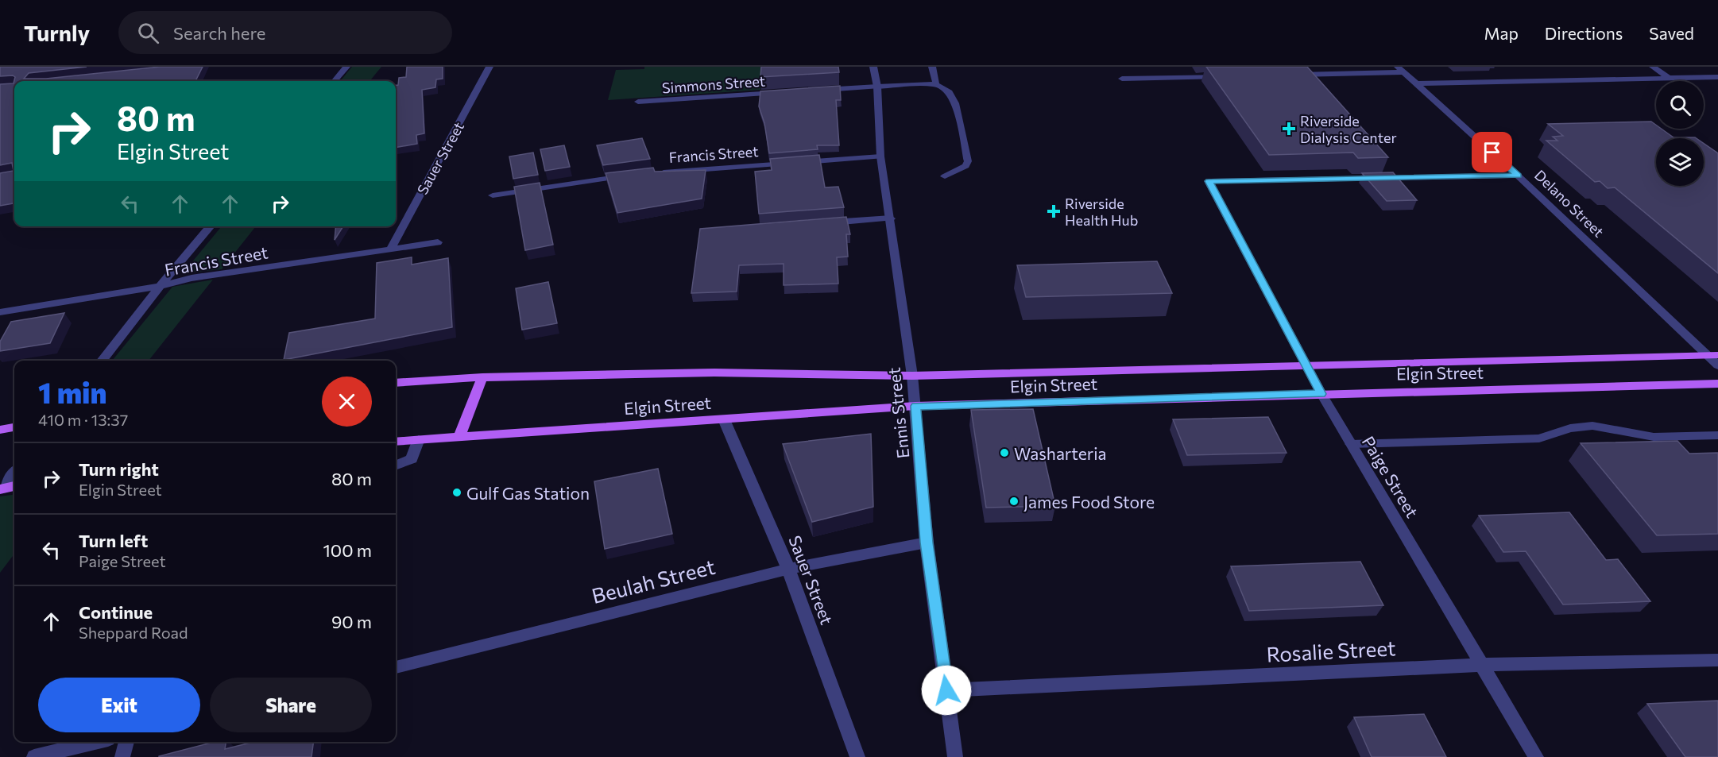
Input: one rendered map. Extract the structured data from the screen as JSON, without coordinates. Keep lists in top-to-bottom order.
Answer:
{
  "streets": {
    "main road": ["Elgin Street"],
    "street": [
      "Simmons Street",
      "Francis Street",
      "Sauer Street",
      "Delano Street",
      "Ennis Street",
      "Paige Street",
      "Beulah Street",
      "Rosalie Street"
    ]
  },
  "crossings": [
    ["Francis Street", "Sauer Street"],
    ["Francis Street", "Ennis Street"],
    ["Sauer Street", "Elgin Street"],
    ["Sauer Street", "Beulah Street"],
    ["Delano Street", "Elgin Street"],
    ["Delano Street", "Paige Street"],
    ["Elgin Street", "Ennis Street"],
    ["Elgin Street", "Paige Street"],
    ["Ennis Street", "Beulah Street"],
    ["Ennis Street", "Rosalie Street"],
    ["Paige Street", "Rosalie Street"]
  ],
  "places": {
    "health": ["Riverside Dialysis Center", "Riverside Health Hub"],
    "other": ["Washarteria", "Gulf Gas Station", "James Food Store"]
  },
  "page": {
    "header": "Turnly",
    "search": "Search here",
    "nav": ["Map", "Directions", "Saved"],
    "turn": ["80 m", "Elgin Street"],
    "heading": ["1 min", "410 m · 13:37"],
    "list": [
      {
        "name": "Turn right",
        "note": "Elgin Street",
        "value": "80 m"
      },
      {
        "name": "Turn left",
        "note": "Paige Street",
        "value": "100 m"
      },
      {
        "name": "Continue",
        "note": "Sheppard Road",
        "value": "90 m"
      }
    ],
    "buttons": ["Exit", "Share"]
  }
}
